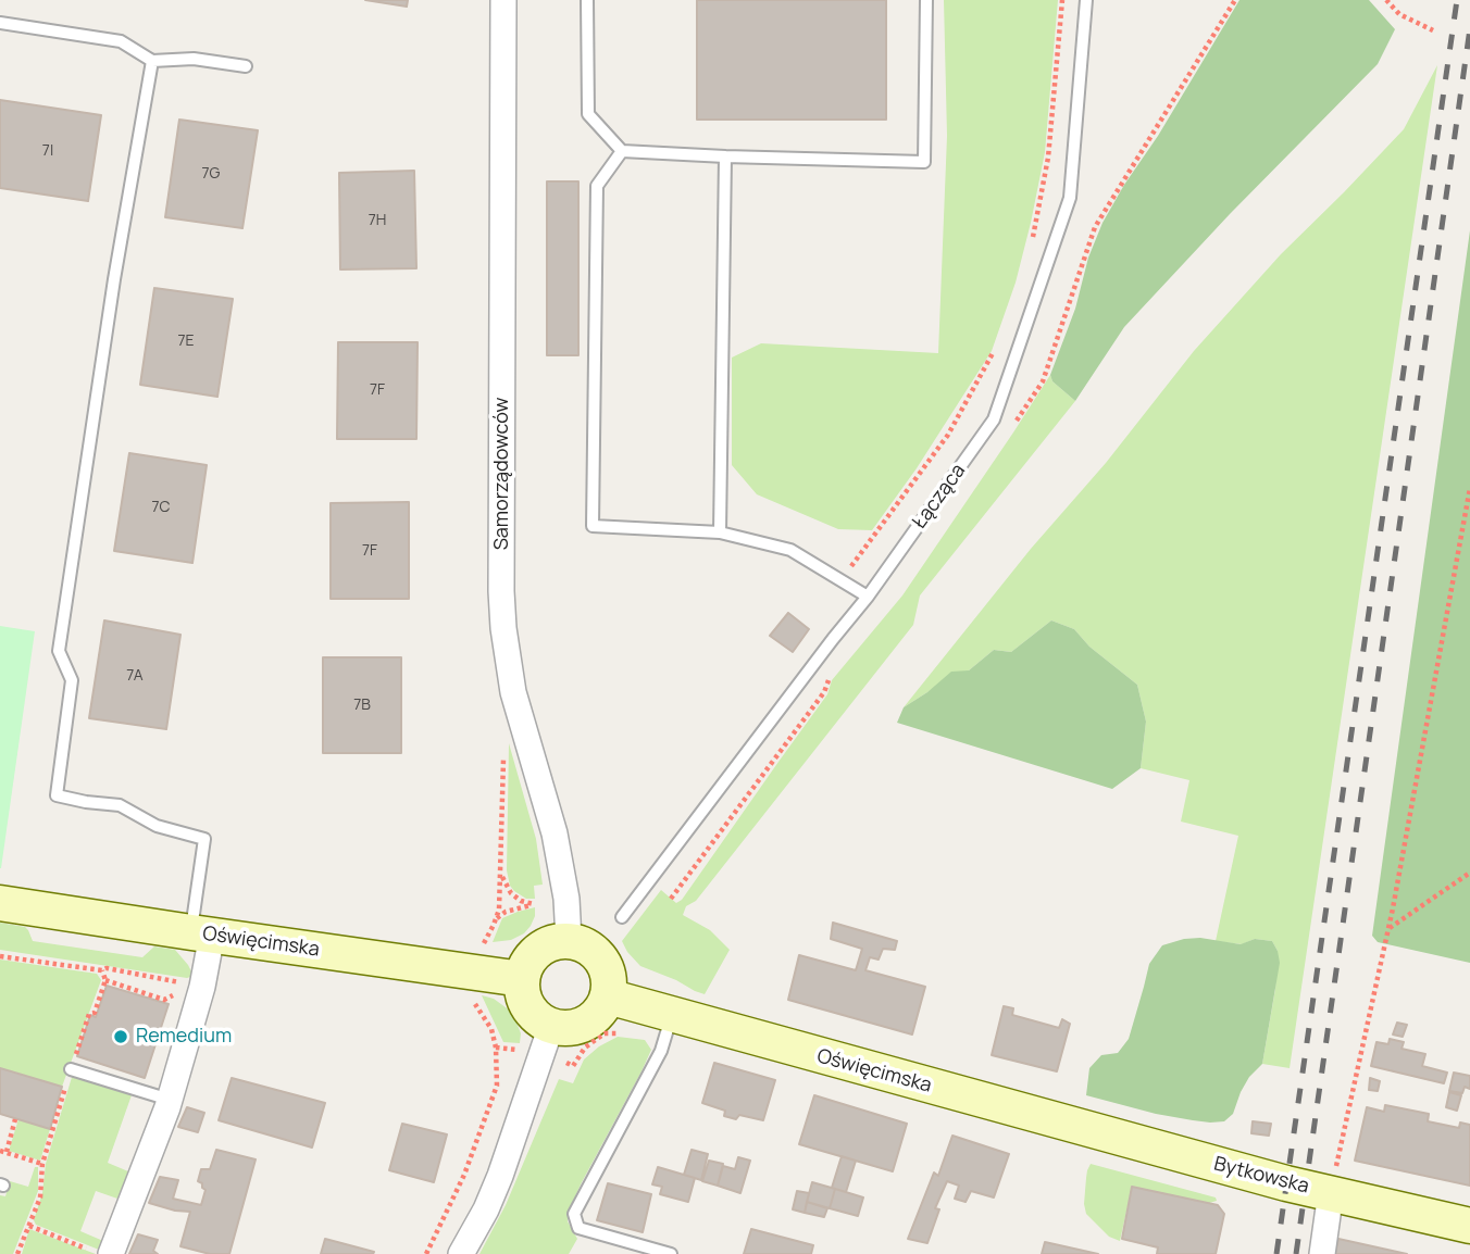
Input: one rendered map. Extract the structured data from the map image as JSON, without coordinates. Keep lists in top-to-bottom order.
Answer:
{
  "streets": {
    "street": ["Samorządowców", "Oświęcimska", "Bytkowska"],
    "lane": ["Łącząca"]
  },
  "crossings": [
    ["Samorządowców", "Oświęcimska"],
    ["Oświęcimska", "Bytkowska"]
  ],
  "places": ["Remedium"],
  "house_numbers": [
    "7I",
    "7G",
    "7H",
    "7E",
    "7F",
    "7C",
    "7F",
    "7A",
    "7B"
  ]
}
